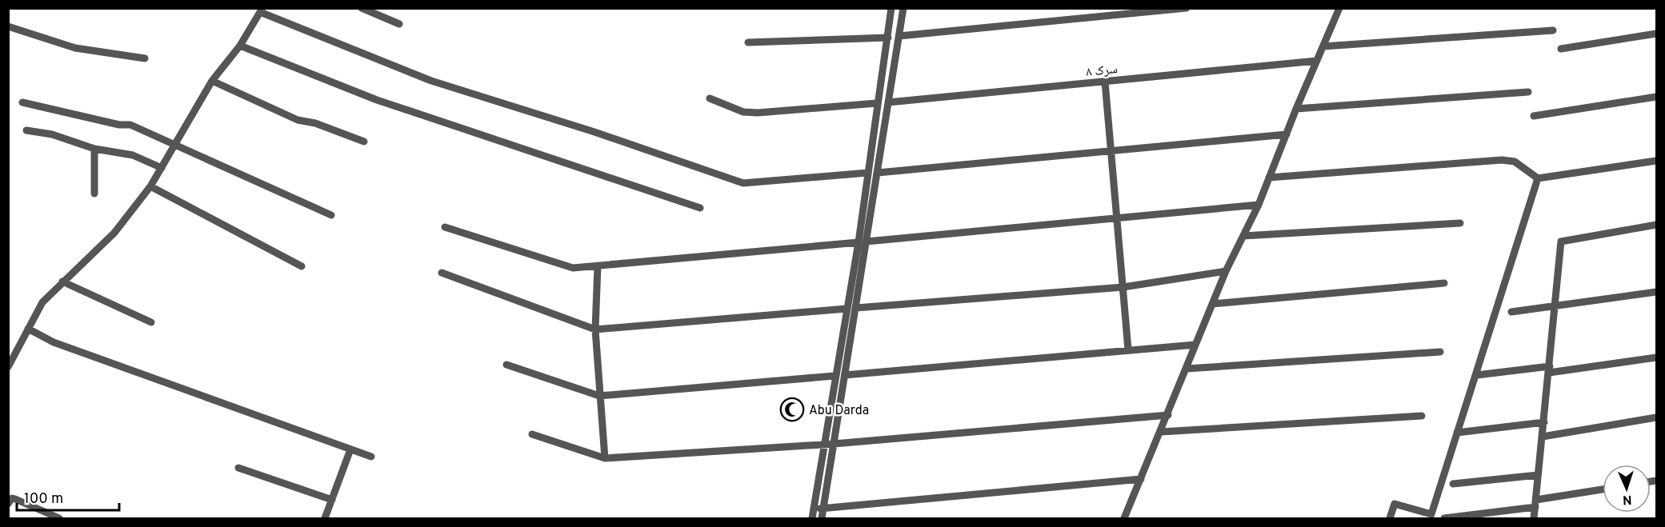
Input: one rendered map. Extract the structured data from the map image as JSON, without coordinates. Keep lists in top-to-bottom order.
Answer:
{
  "streets": {
    "street": ["سرک ۸"]
  },
  "places": {
    "mosque": ["Abu Darda"]
  },
  "scale_bar": "100 m",
  "north": "bottom"
}
